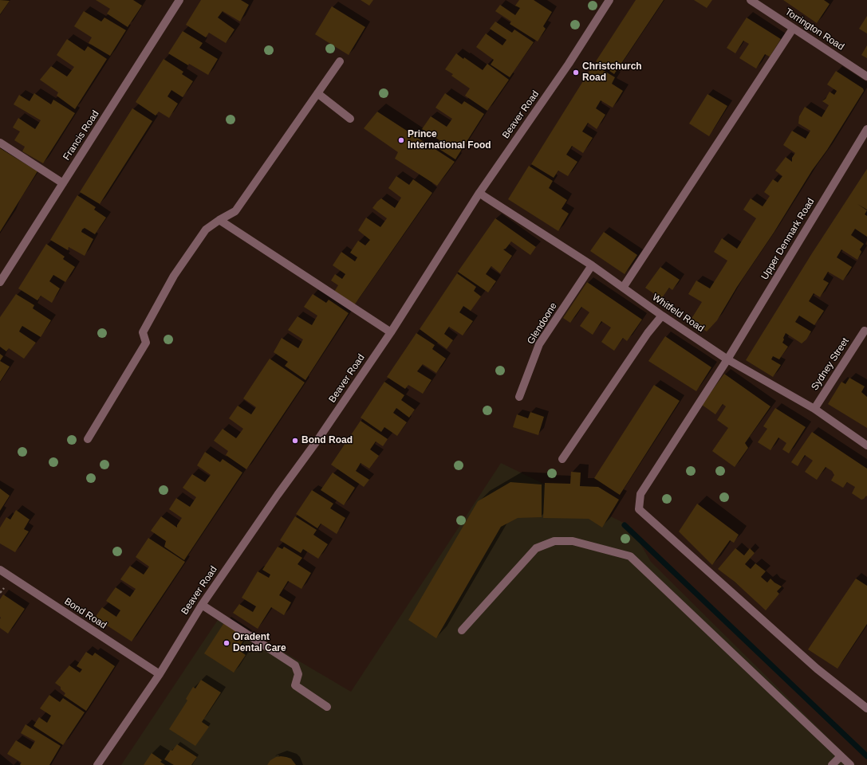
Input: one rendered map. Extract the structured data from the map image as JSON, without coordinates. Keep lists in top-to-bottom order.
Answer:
{
  "streets": {
    "street": [
      "Torrington Road",
      "Beaver Road",
      "Francis Road",
      "Upper Denmark Road",
      "Whitfeld Road",
      "Glendoone",
      "Sydney Street",
      "Bond Road"
    ]
  },
  "crossings": [
    ["Beaver Road", "Whitfeld Road"],
    ["Beaver Road", "Bond Road"],
    ["Upper Denmark Road", "Whitfeld Road"],
    ["Whitfeld Road", "Glendoone"],
    ["Whitfeld Road", "Sydney Street"]
  ],
  "places": [
    "Christchurch Road",
    "Prince International Food",
    "Bond Road",
    "Oradent Dental Care"
  ]
}
